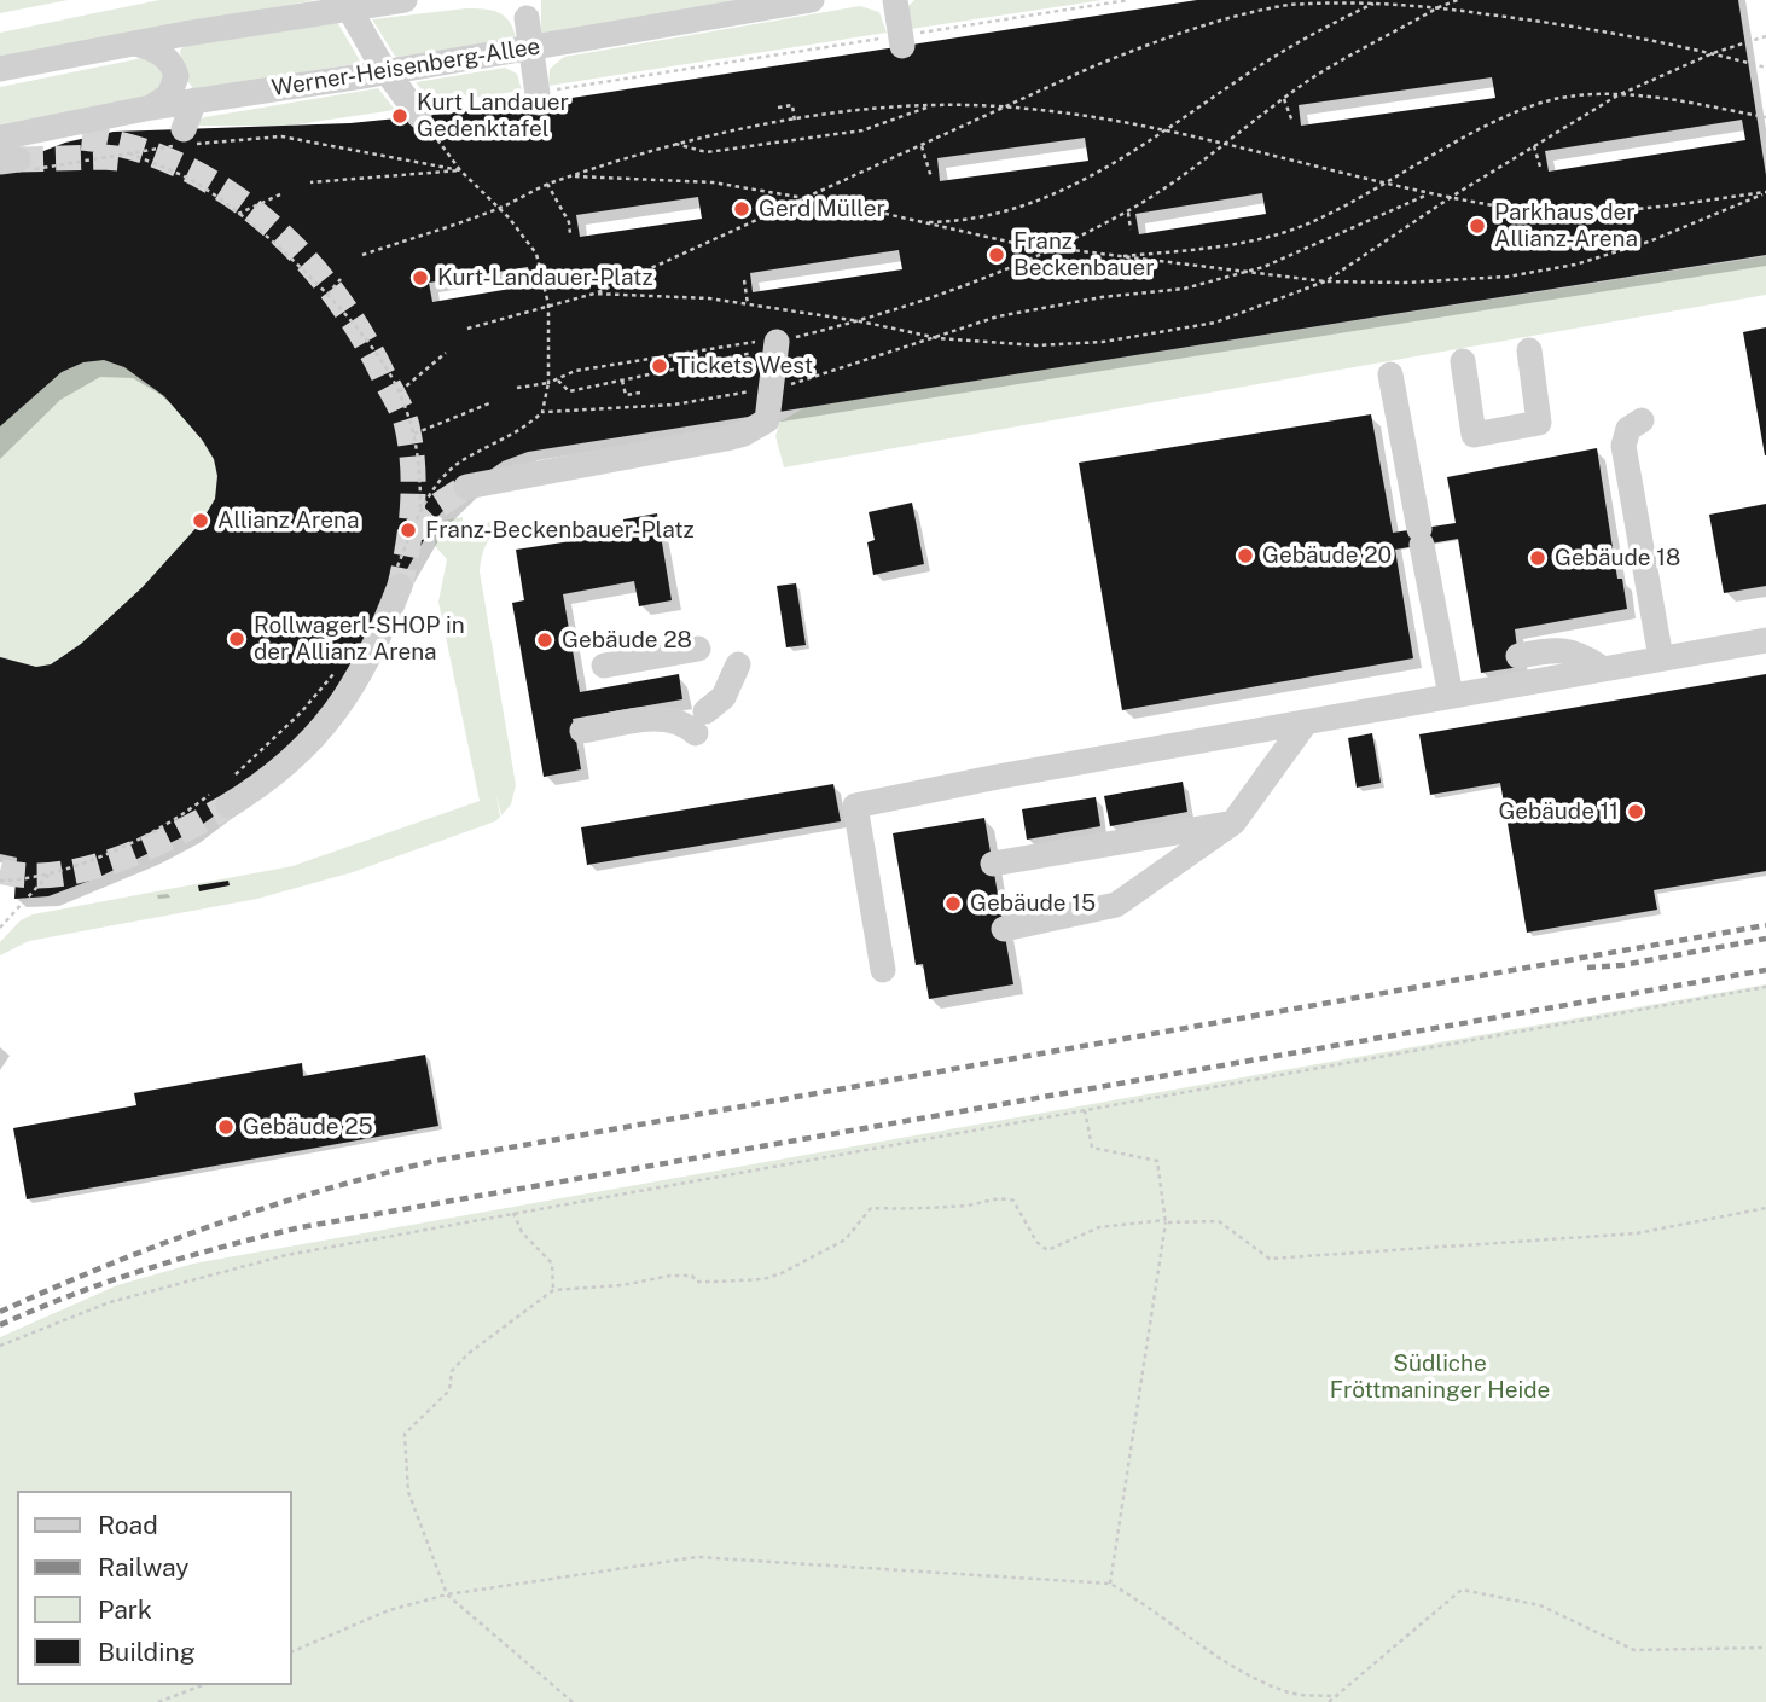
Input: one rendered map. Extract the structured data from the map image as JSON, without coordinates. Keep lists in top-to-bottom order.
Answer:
{
  "streets": {
    "street": ["Werner-Heisenberg-Allee"]
  },
  "parks": ["Südliche Fröttmaninger Heide"],
  "places": [
    "Kurt Landauer Gedenktafel",
    "Gerd Müller",
    "Parkhaus der Allianz-Arena",
    "Franz Beckenbauer",
    "Kurt-Landauer-Platz",
    "Tickets West",
    "Allianz Arena",
    "Franz-Beckenbauer-Platz",
    "Gebäude 20",
    "Gebäude 18",
    "Rollwagerl-SHOP in der Allianz Arena",
    "Gebäude 28",
    "Gebäude 11",
    "Gebäude 15",
    "Gebäude 25"
  ],
  "legend": [
    "Road",
    "Railway",
    "Park",
    "Building"
  ]
}
